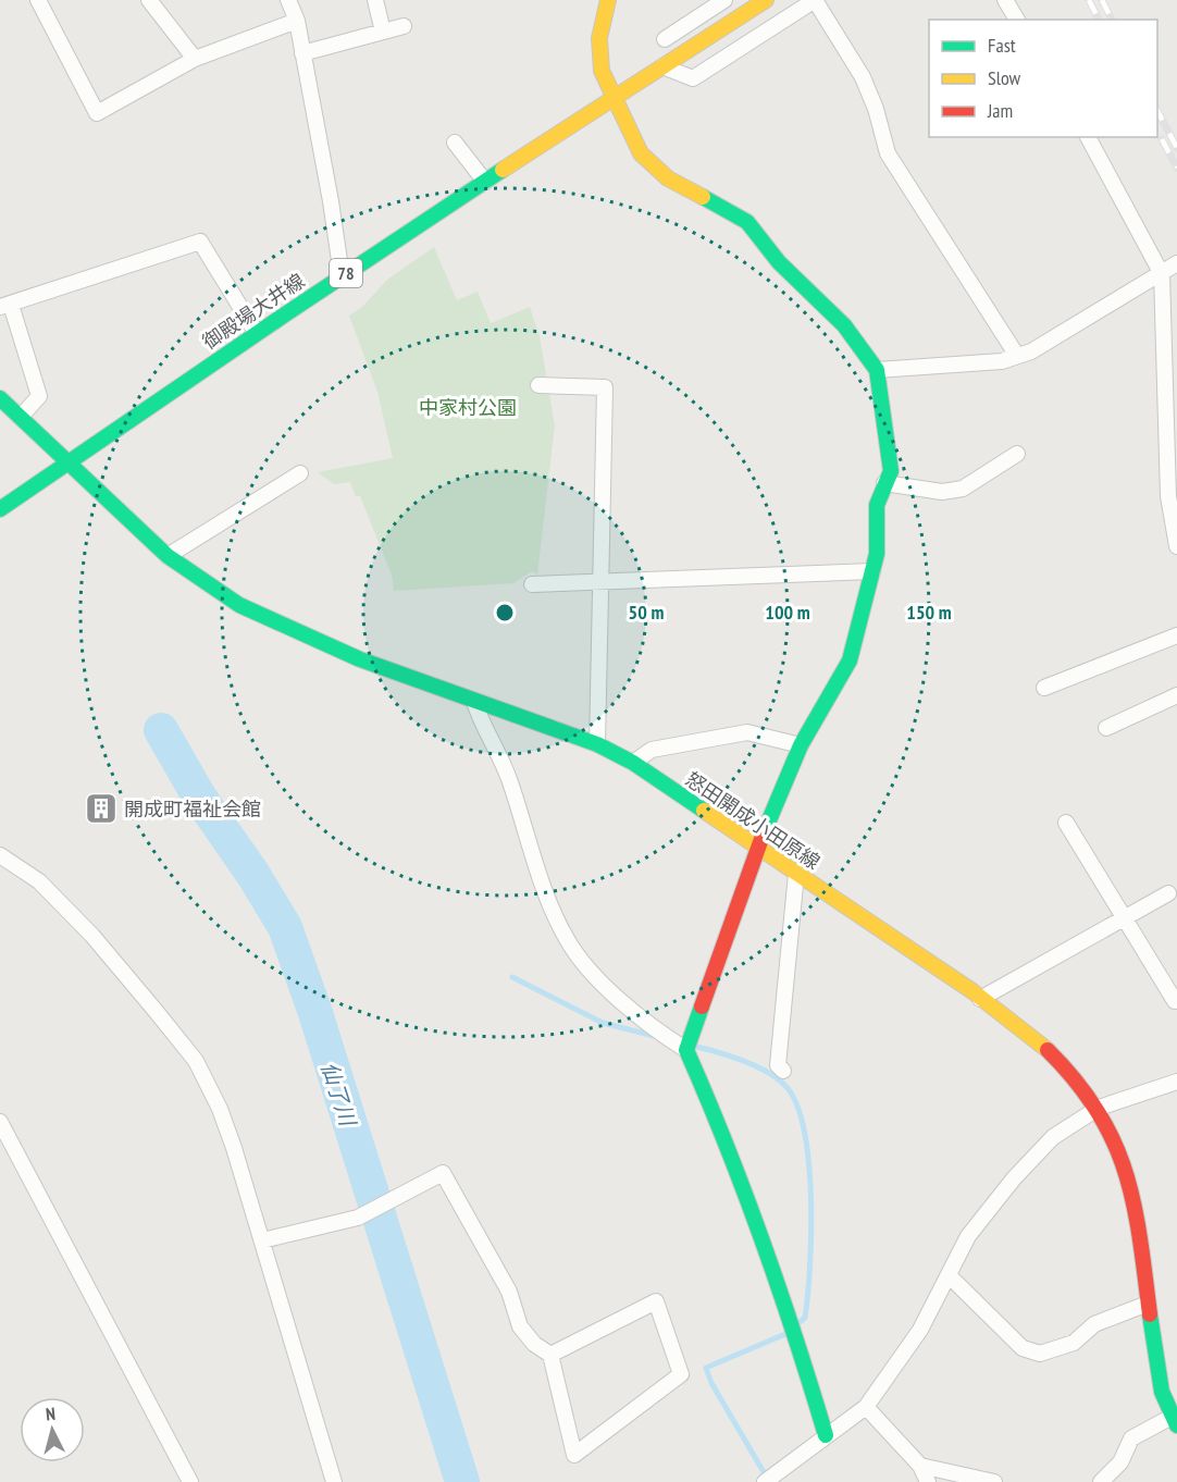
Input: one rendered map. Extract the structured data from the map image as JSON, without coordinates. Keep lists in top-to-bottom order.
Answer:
{
  "streets": {
    "main road": ["78", "御殿場大井線", "怒田開成小田原線"]
  },
  "crossings": [
    ["御殿場大井線", "怒田開成小田原線"]
  ],
  "water": ["仙了川"],
  "parks": ["中家村公園"],
  "places": {
    "building": ["開成町福祉会館"]
  },
  "legend": ["Fast", "Slow", "Jam"],
  "north": "top",
  "rings": ["50 m", "100 m", "150 m"]
}
